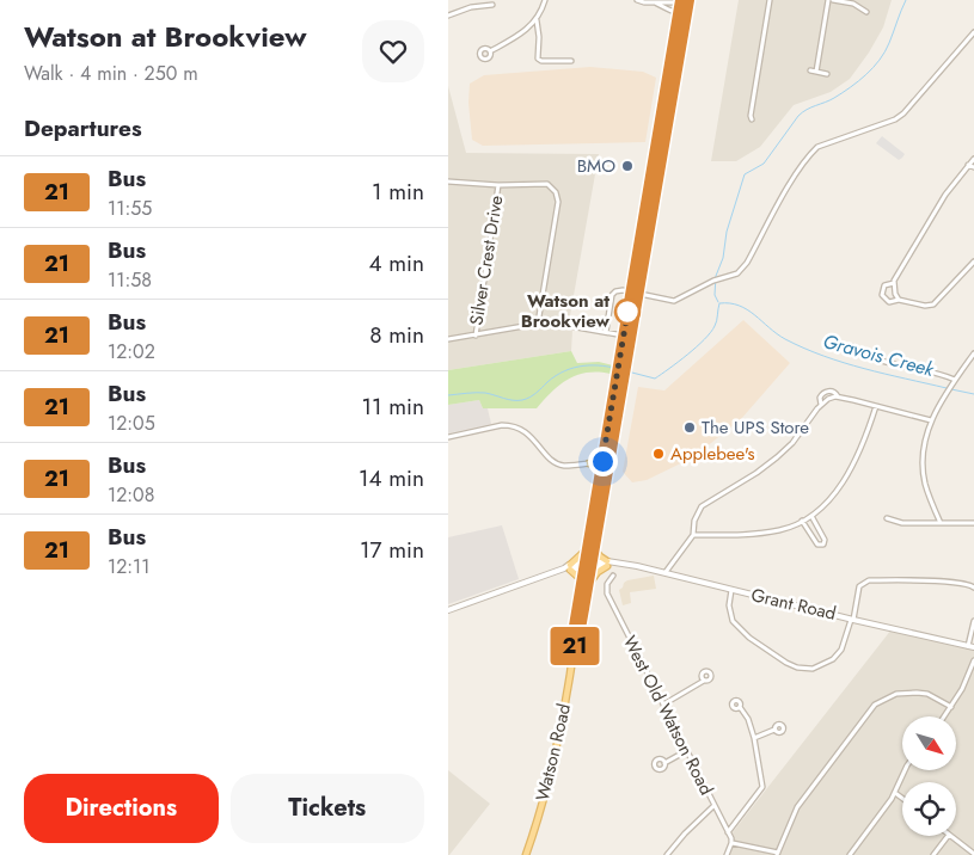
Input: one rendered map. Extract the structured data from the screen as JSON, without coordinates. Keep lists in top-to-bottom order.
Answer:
{
  "streets": {
    "main road": ["Watson Road"],
    "street": ["Silver Crest Drive", "Grant Road", "West Old Watson Road"]
  },
  "crossings": [
    ["Grant Road", "Watson Road"]
  ],
  "water": ["Gravois Creek"],
  "places": [
    "BMO",
    "Watson at Brookview",
    "The UPS Store",
    "Applebee's"
  ],
  "lines": ["bus line 21"],
  "north": "bottom right",
  "page": {
    "heading": [
      ["Watson at Brookview", "Walk · 4 min · 250 m"],
      "Departures"
    ],
    "on_map": "21",
    "list": [
      {
        "mark": "21",
        "name": "Bus",
        "note": "11:55",
        "value": "1 min"
      },
      {
        "mark": "21",
        "name": "Bus",
        "note": "11:58",
        "value": "4 min"
      },
      {
        "mark": "21",
        "name": "Bus",
        "note": "12:02",
        "value": "8 min"
      },
      {
        "mark": "21",
        "name": "Bus",
        "note": "12:05",
        "value": "11 min"
      },
      {
        "mark": "21",
        "name": "Bus",
        "note": "12:08",
        "value": "14 min"
      },
      {
        "mark": "21",
        "name": "Bus",
        "note": "12:11",
        "value": "17 min"
      }
    ],
    "buttons": ["Directions", "Tickets"]
  }
}
